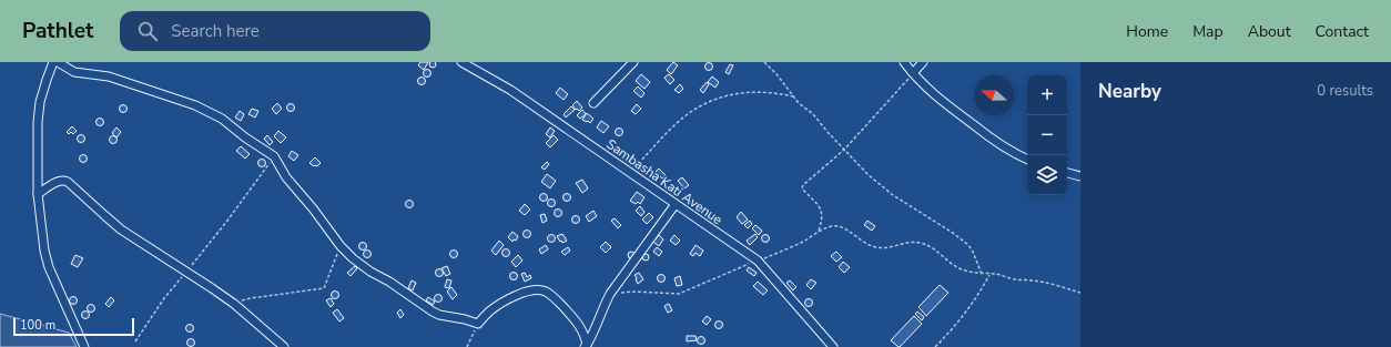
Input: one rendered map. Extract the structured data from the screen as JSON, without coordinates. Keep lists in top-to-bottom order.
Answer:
{
  "streets": {
    "street": ["Sambasha Kati Avenue"]
  },
  "scale_bar": "100 m",
  "north": "left",
  "page": {
    "header": "Pathlet",
    "search": "Search here",
    "nav": [
      "Home",
      "Map",
      "About",
      "Contact"
    ],
    "heading": ["Nearby", "0 results"],
    "map_buttons": ["+", "−"],
    "scale": "100 m"
  }
}
